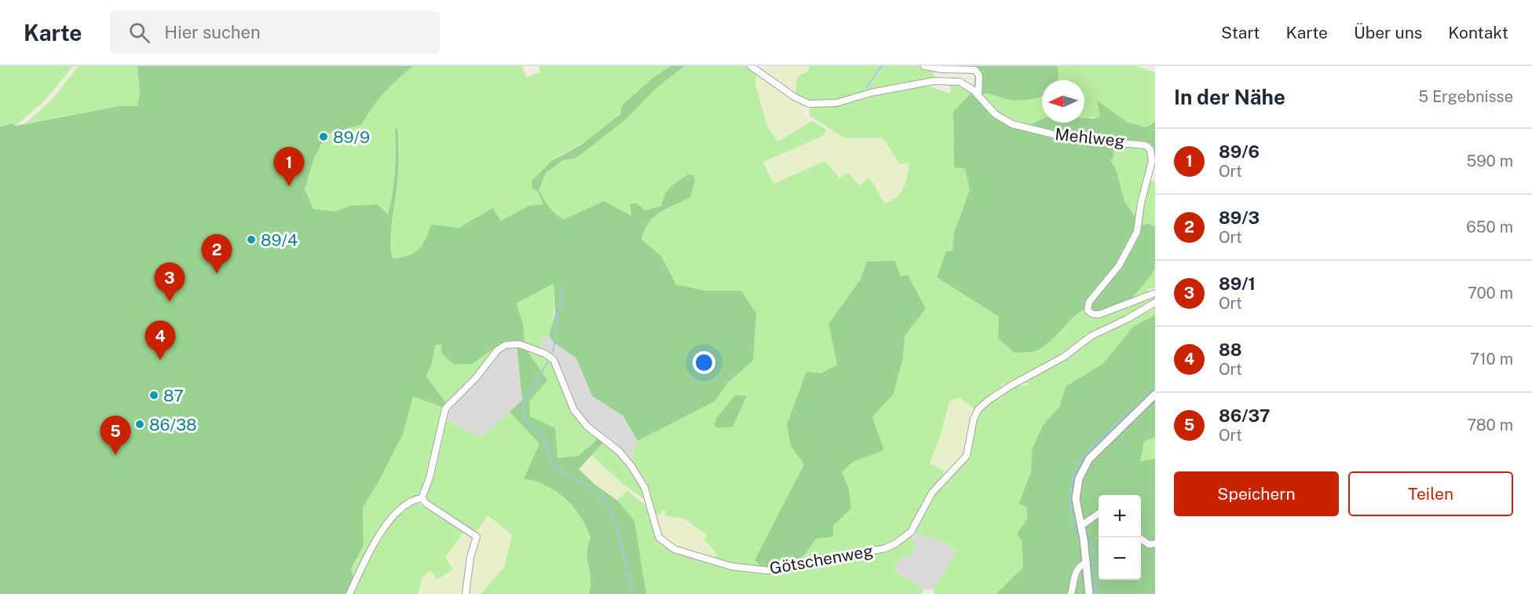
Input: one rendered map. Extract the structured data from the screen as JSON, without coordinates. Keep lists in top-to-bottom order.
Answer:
{
  "streets": {
    "street": ["Mehlweg", "Götschenweg"]
  },
  "places": [
    "89/9",
    "89/4",
    "87",
    "86/38"
  ],
  "north": "left",
  "page": {
    "header": "Karte",
    "search": "Hier suchen",
    "nav": [
      "Start",
      "Karte",
      "Über uns",
      "Kontakt"
    ],
    "heading": ["In der Nähe", "5 Ergebnisse"],
    "list": [
      {
        "mark": "1",
        "name": "89/6",
        "note": "Ort",
        "value": "590 m"
      },
      {
        "mark": "2",
        "name": "89/3",
        "note": "Ort",
        "value": "650 m"
      },
      {
        "mark": "3",
        "name": "89/1",
        "note": "Ort",
        "value": "700 m"
      },
      {
        "mark": "4",
        "name": "88",
        "note": "Ort",
        "value": "710 m"
      },
      {
        "mark": "5",
        "name": "86/37",
        "note": "Ort",
        "value": "780 m"
      }
    ],
    "pins": [
      "1",
      "2",
      "3",
      "4",
      "5"
    ],
    "buttons": ["Speichern", "Teilen"],
    "map_buttons": ["+", "−"]
  }
}
